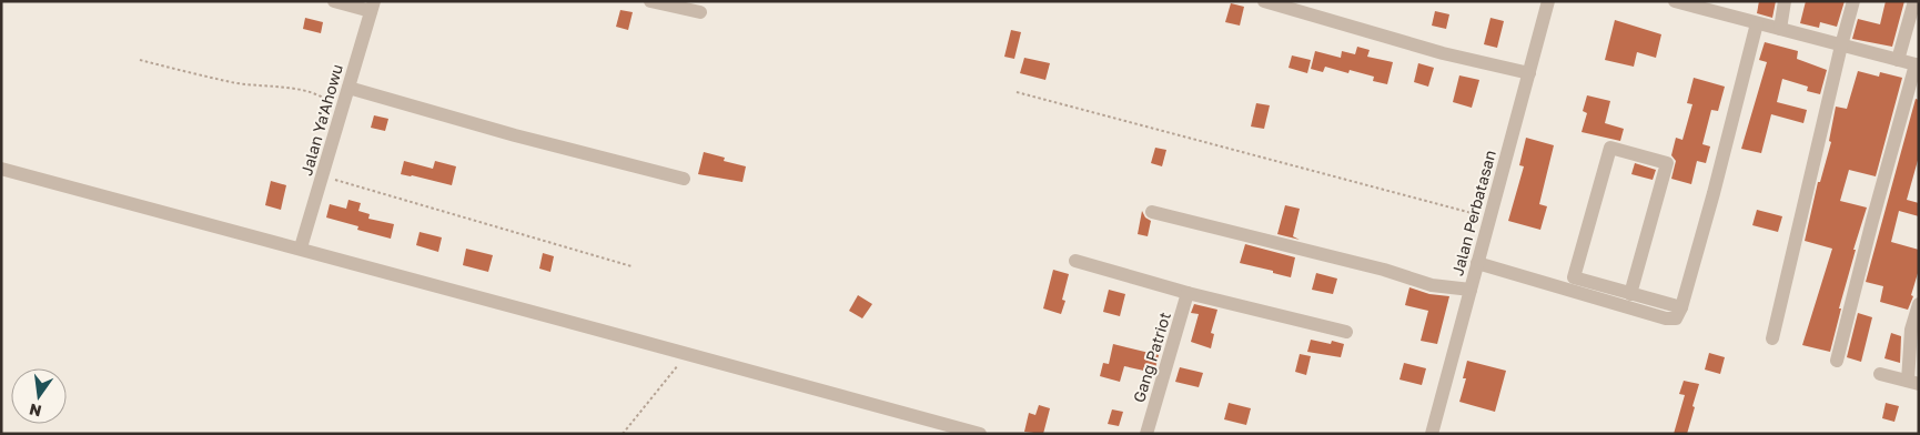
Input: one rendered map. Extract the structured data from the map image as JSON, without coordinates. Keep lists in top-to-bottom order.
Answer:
{
  "streets": {
    "street": ["Jalan Ya'Ahowu", "Jalan Perbatasan", "Gang Patriot"]
  },
  "north": "bottom"
}
